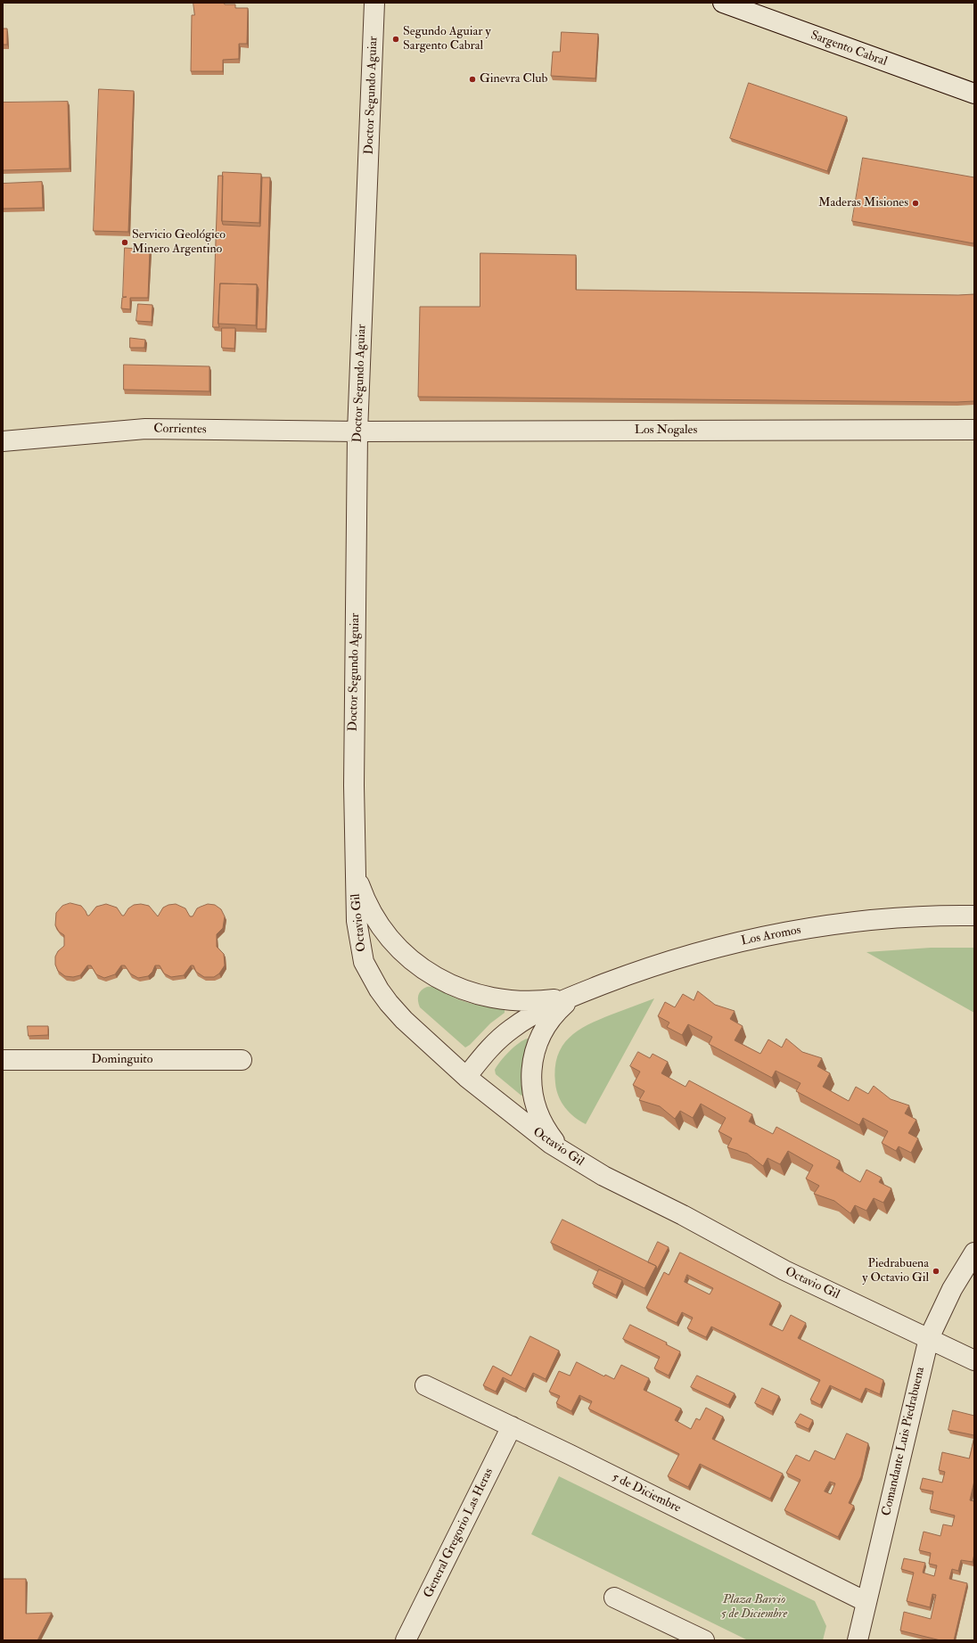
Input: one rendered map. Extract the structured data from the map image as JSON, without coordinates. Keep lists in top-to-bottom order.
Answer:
{
  "streets": {
    "street": [
      "Sargento Cabral",
      "Doctor Segundo Aguiar",
      "Corrientes",
      "Los Nogales",
      "Octavio Gil",
      "Los Aromos",
      "Dominguito",
      "Comandante Luis Piedrabuena",
      "5 de Diciembre",
      "General Gregorio Las Heras"
    ]
  },
  "crossings": [
    ["Doctor Segundo Aguiar", "Corrientes"],
    ["Doctor Segundo Aguiar", "Los Nogales"],
    ["Doctor Segundo Aguiar", "Octavio Gil"],
    ["Corrientes", "Los Nogales"],
    ["Octavio Gil", "Los Aromos"],
    ["Octavio Gil", "Comandante Luis Piedrabuena"],
    ["Comandante Luis Piedrabuena", "5 de Diciembre"],
    ["5 de Diciembre", "General Gregorio Las Heras"]
  ],
  "parks": ["Plaza Barrio 5 de Diciembre"],
  "places": [
    "Segundo Aguiar y Sargento Cabral",
    "Ginevra Club",
    "Maderas Misiones",
    "Servicio Geológico Minero Argentino",
    "Piedrabuena y Octavio Gil"
  ]
}
